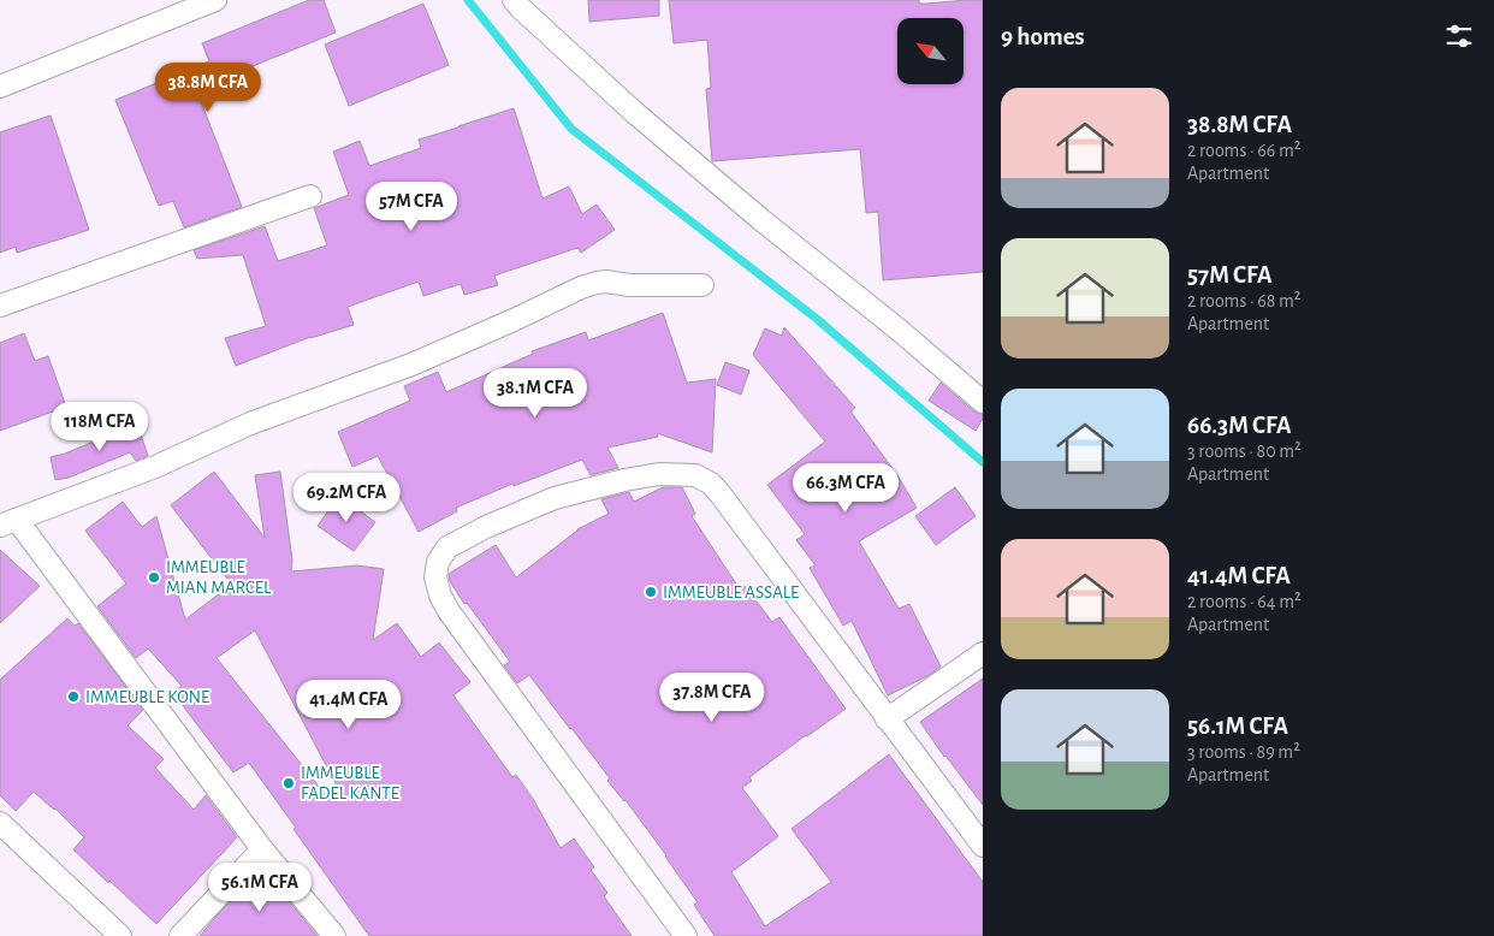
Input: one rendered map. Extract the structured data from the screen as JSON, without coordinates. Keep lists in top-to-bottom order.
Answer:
{
  "places": [
    "IMMEUBLE MIAN MARCEL",
    "IMMEUBLE ASSALE",
    "IMMEUBLE KONE",
    "IMMEUBLE FADEL KANTE"
  ],
  "north": "top left",
  "page": {
    "heading": "9 homes",
    "price": [
      "38.8M CFA",
      "57M CFA",
      "38.1M CFA",
      "118M CFA",
      "66.3M CFA",
      "69.2M CFA",
      "37.8M CFA",
      "41.4M CFA",
      "56.1M CFA"
    ],
    "list": [
      {
        "name": "38.8M CFA",
        "note": "2 rooms · 66 m² · Apartment"
      },
      {
        "name": "57M CFA",
        "note": "2 rooms · 68 m² · Apartment"
      },
      {
        "name": "66.3M CFA",
        "note": "3 rooms · 80 m² · Apartment"
      },
      {
        "name": "41.4M CFA",
        "note": "2 rooms · 64 m² · Apartment"
      },
      {
        "name": "56.1M CFA",
        "note": "3 rooms · 89 m² · Apartment"
      }
    ]
  }
}
